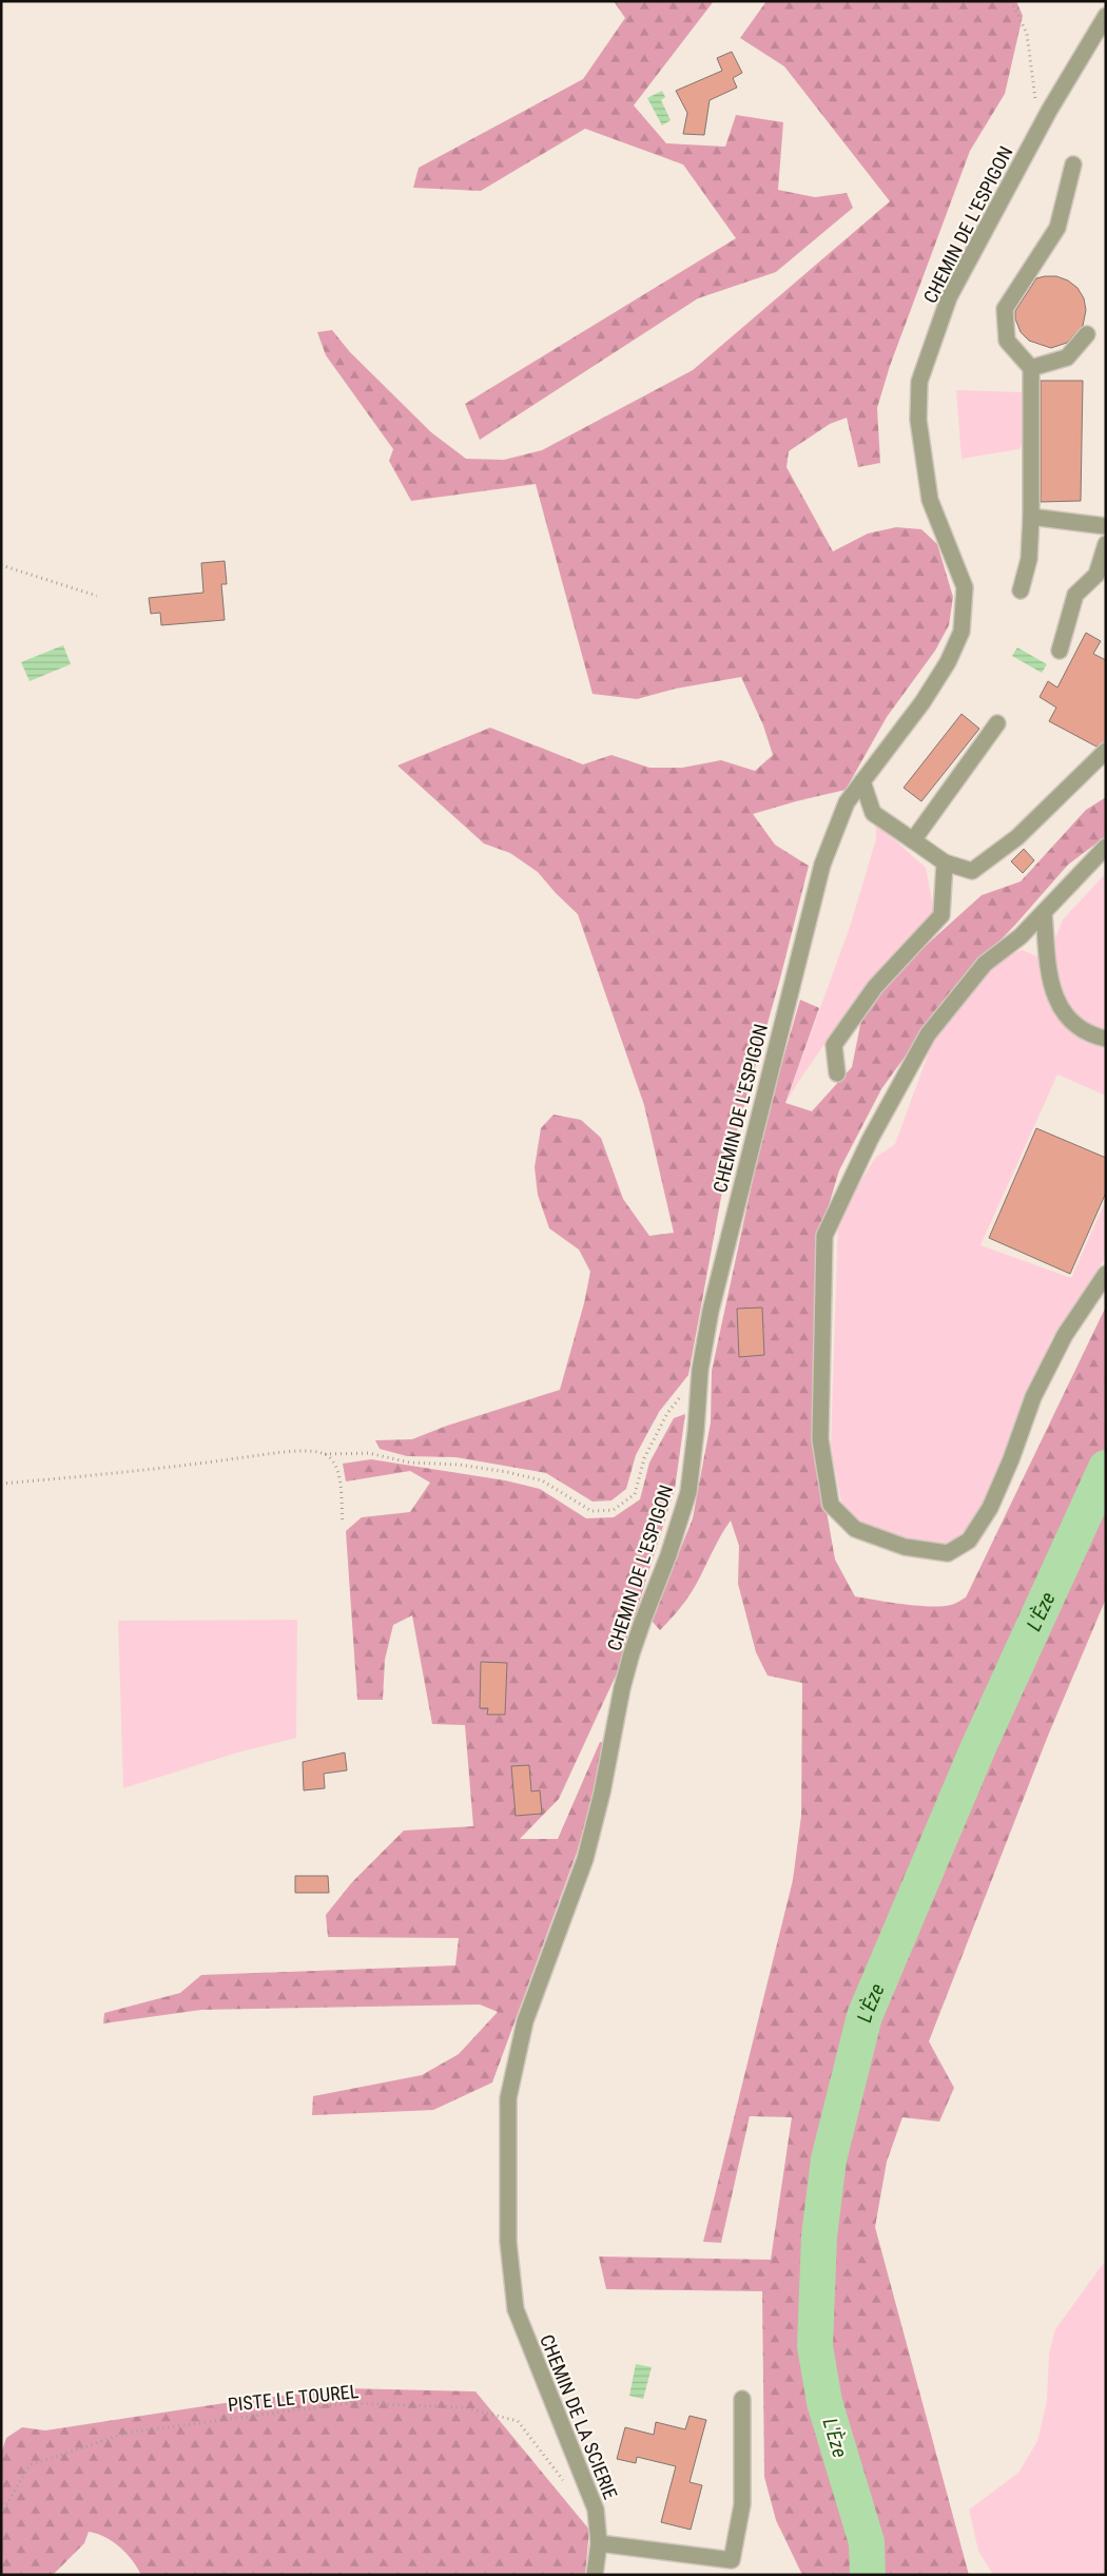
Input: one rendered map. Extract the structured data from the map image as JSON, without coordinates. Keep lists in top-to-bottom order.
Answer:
{
  "streets": {
    "street": ["CHEMIN DE L'ESPIGON", "CHEMIN DE LA SCIERIE"],
    "path": ["PISTE LE TOUREL"]
  },
  "crossings": [
    ["CHEMIN DE L'ESPIGON", "CHEMIN DE LA SCIERIE"]
  ],
  "water": ["L'Èze"]
}
